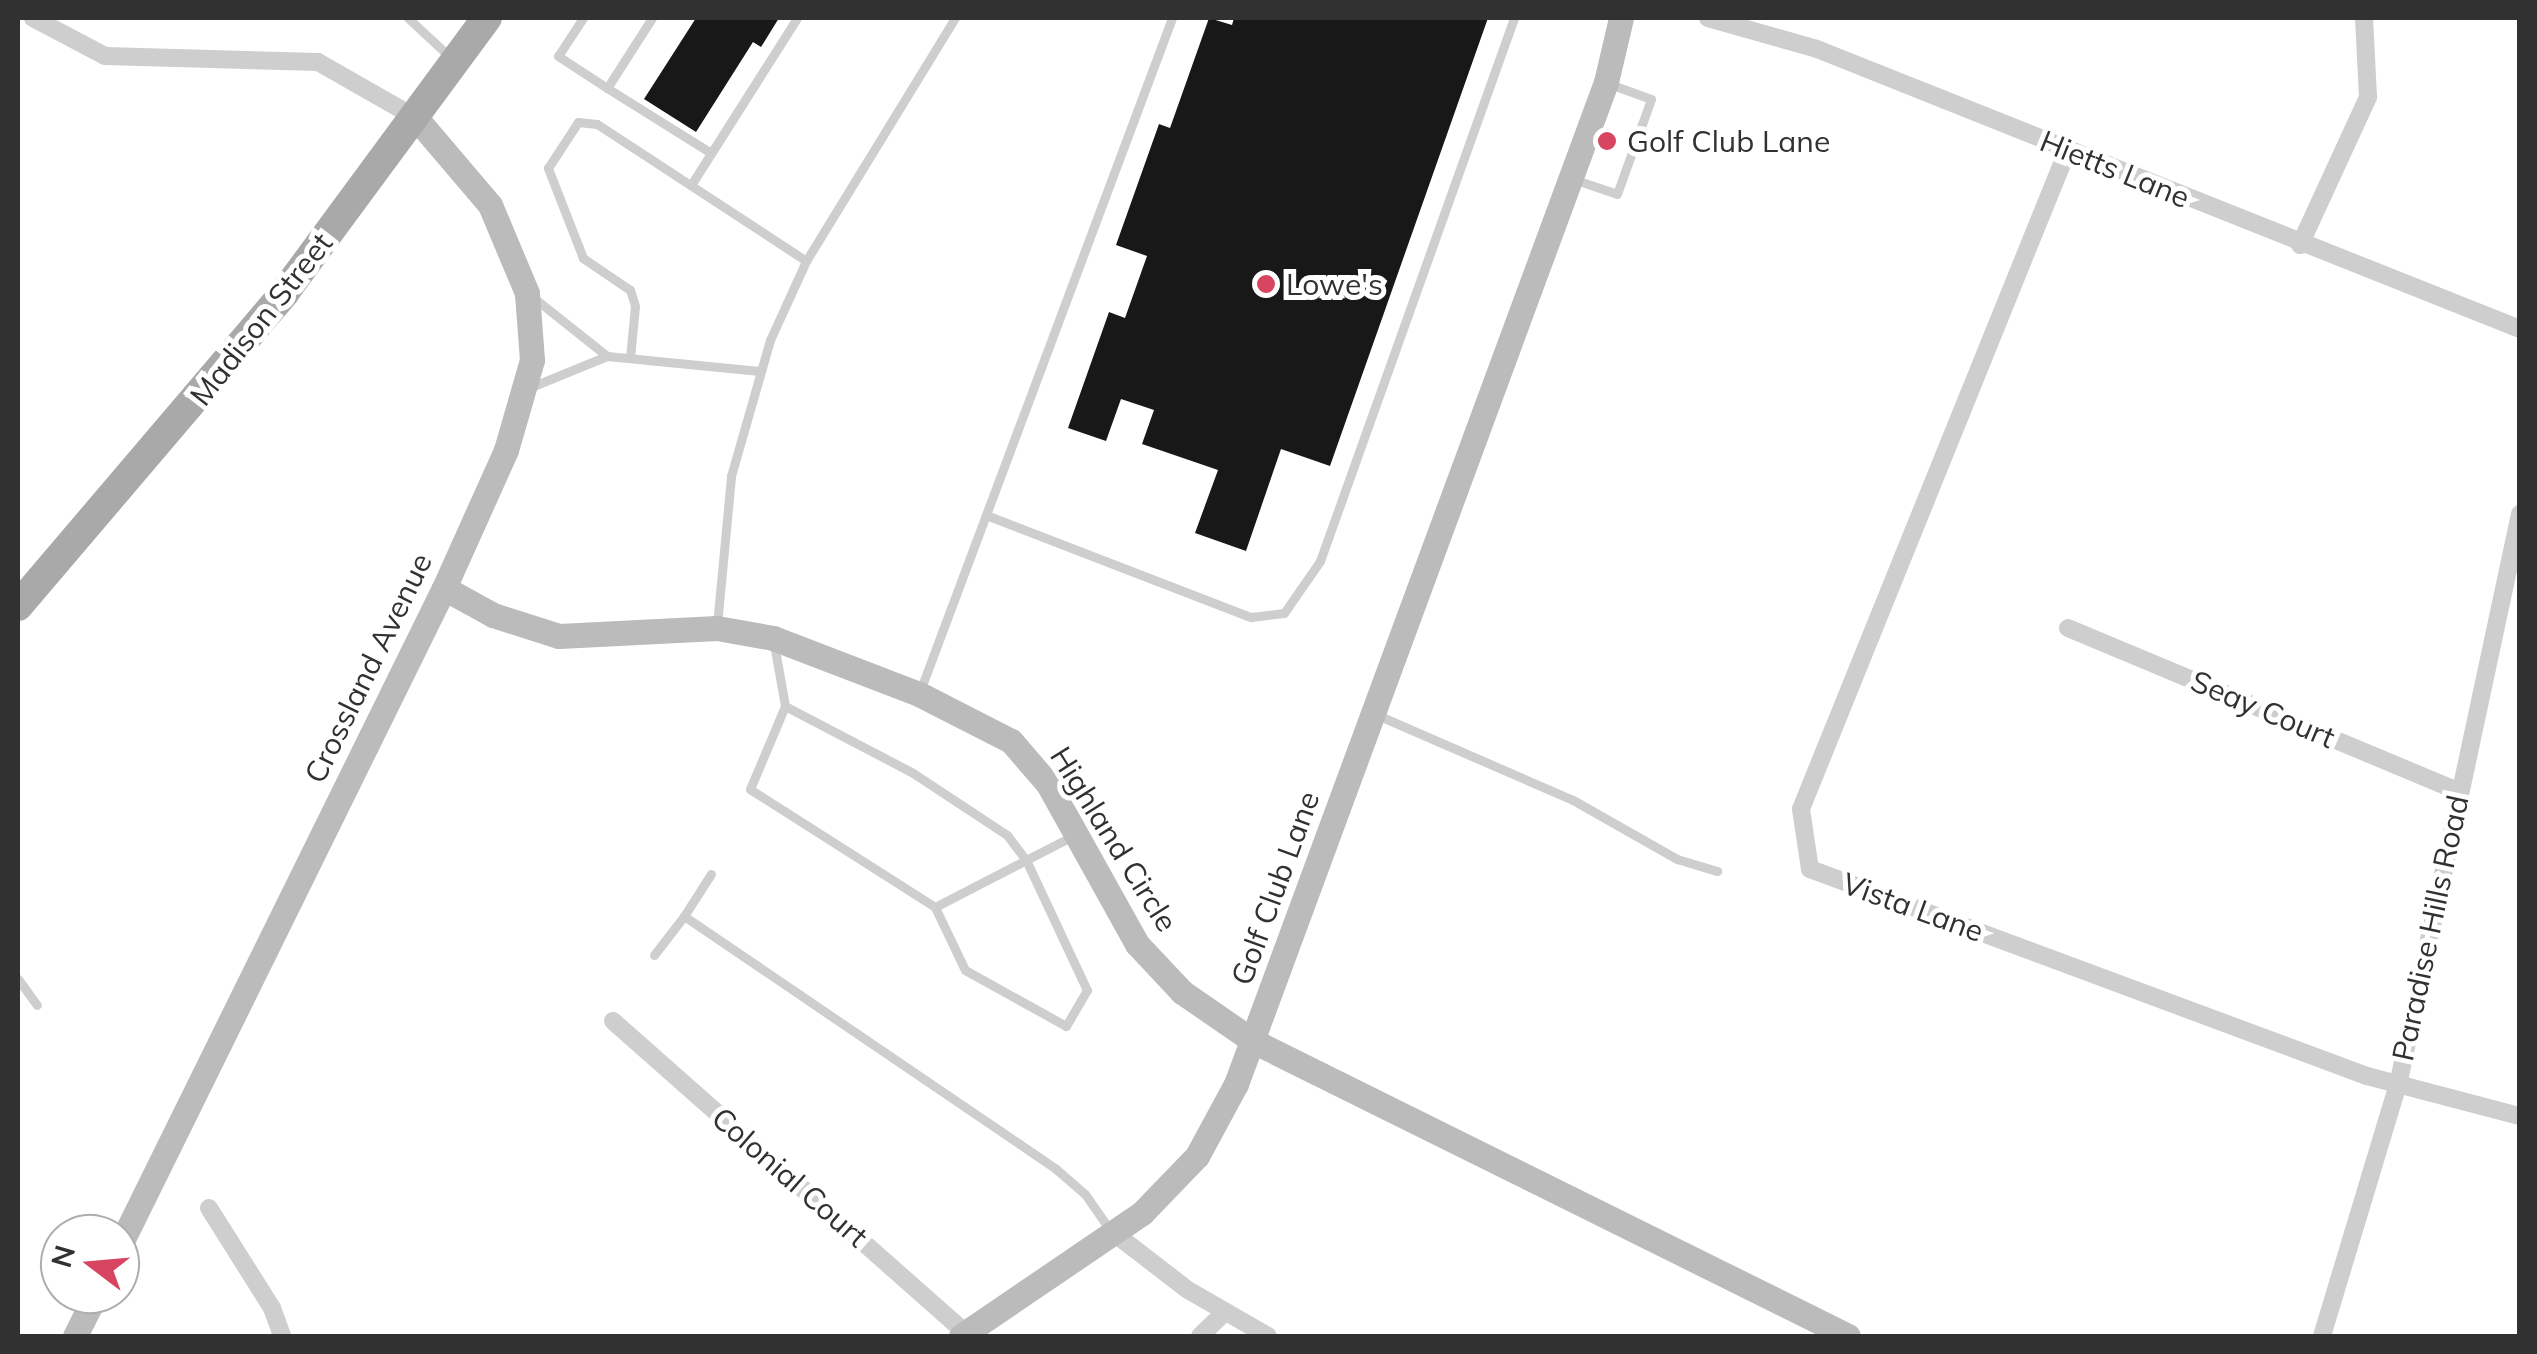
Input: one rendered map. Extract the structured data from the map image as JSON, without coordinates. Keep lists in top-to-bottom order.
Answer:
{
  "streets": {
    "main road": ["Madison Street"],
    "street": [
      "Hietts Lane",
      "Crossland Avenue",
      "Seay Court",
      "Highland Circle",
      "Golf Club Lane",
      "Vista Lane",
      "Paradise Hills Road",
      "Colonial Court"
    ]
  },
  "crossings": [
    ["Hietts Lane", "Vista Lane"],
    ["Madison Street", "Crossland Avenue"],
    ["Crossland Avenue", "Highland Circle"],
    ["Seay Court", "Paradise Hills Road"],
    ["Highland Circle", "Golf Club Lane"],
    ["Golf Club Lane", "Colonial Court"],
    ["Vista Lane", "Paradise Hills Road"]
  ],
  "places": ["Golf Club Lane", "Lowe's"],
  "north": "left"
}
